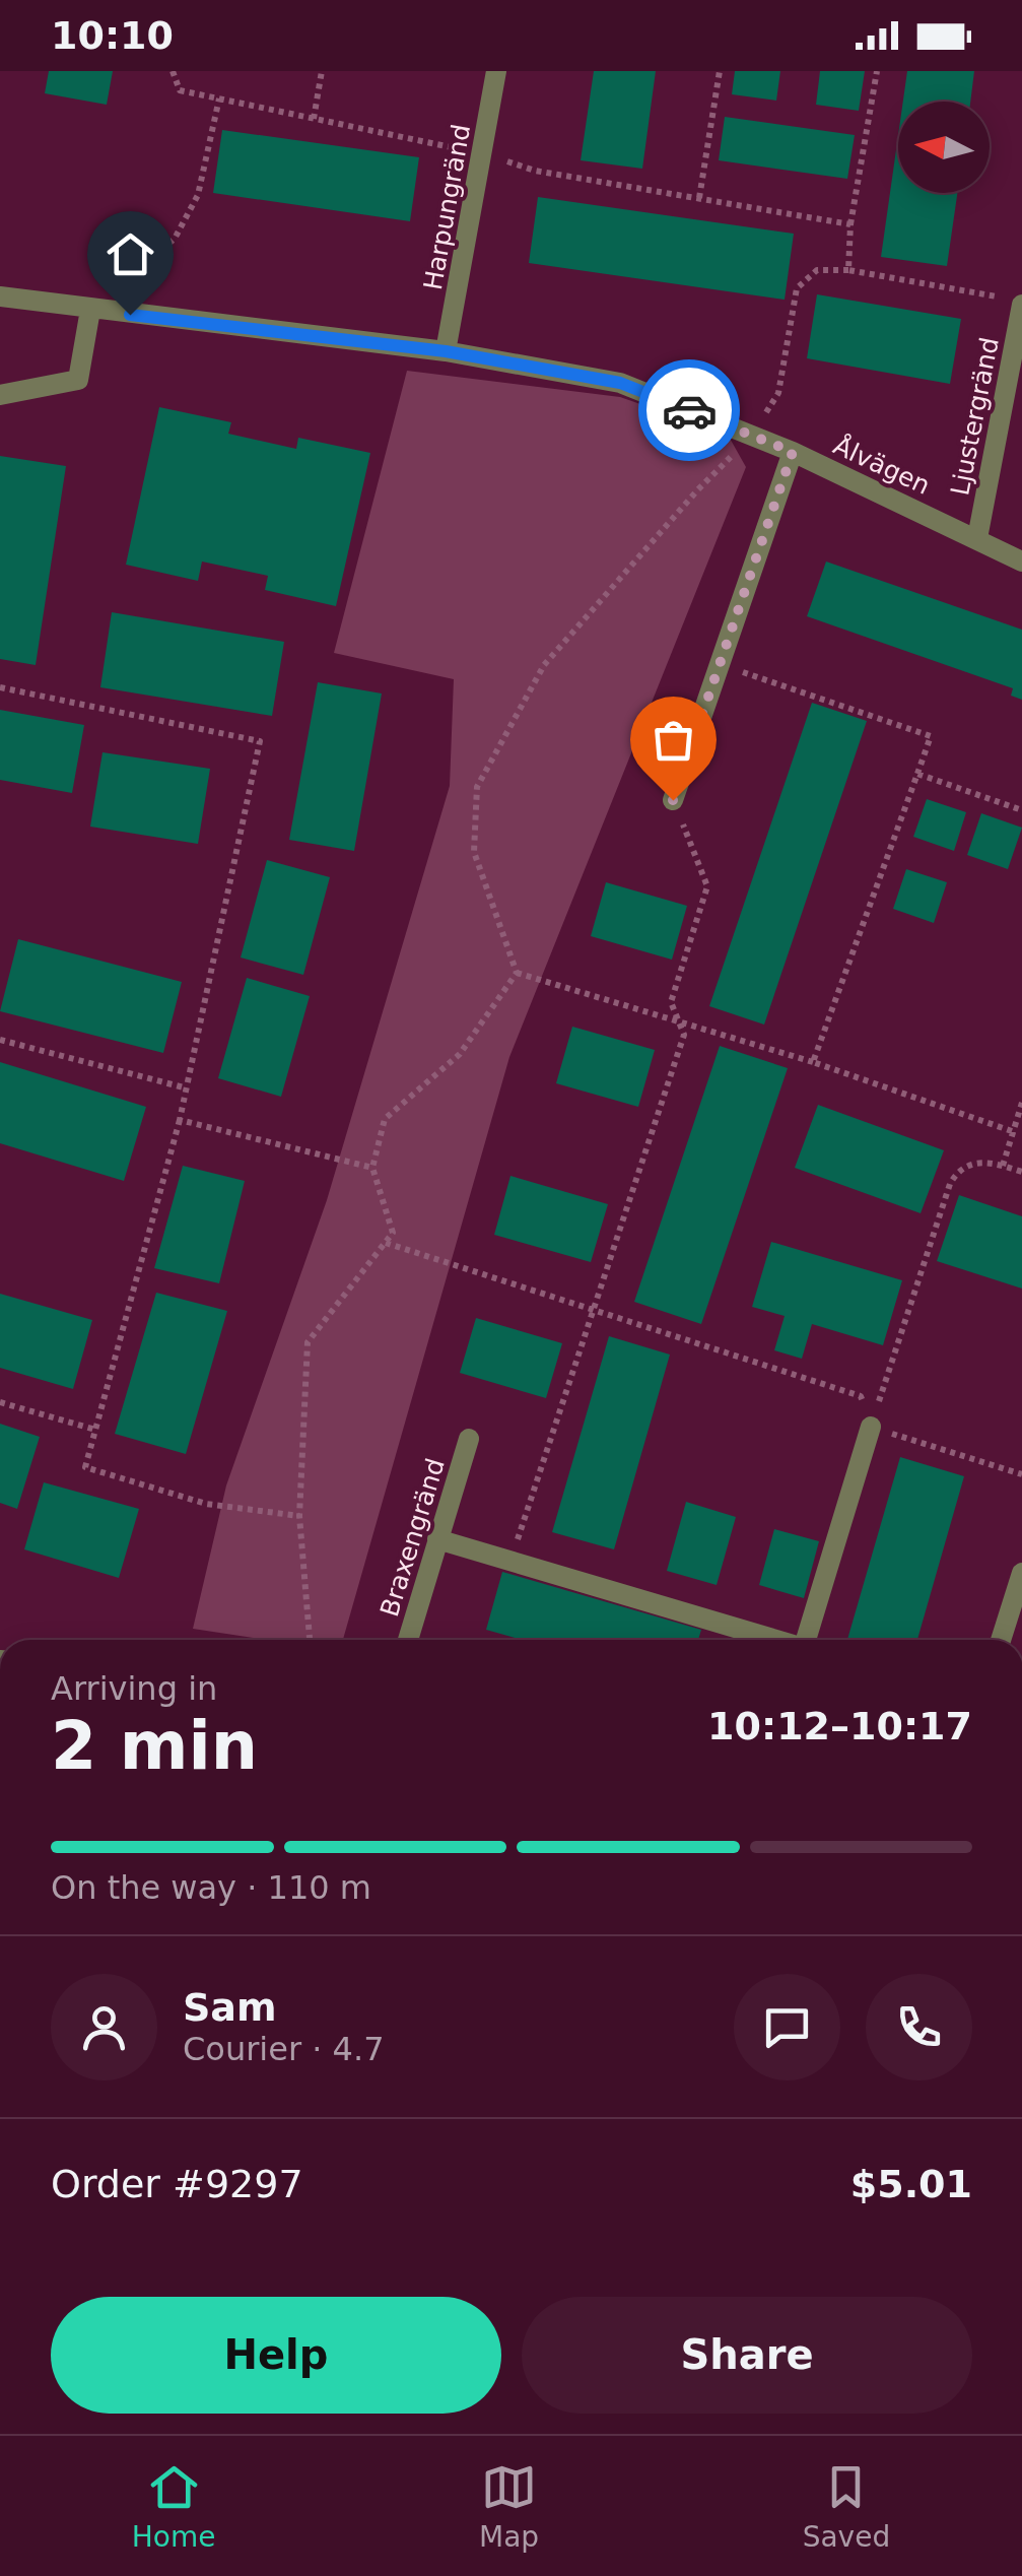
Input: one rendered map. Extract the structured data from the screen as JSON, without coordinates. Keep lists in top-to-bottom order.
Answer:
{
  "streets": {
    "street": [
      "Harpungränd",
      "Ljustergränd",
      "Ålvägen",
      "Braxengränd"
    ]
  },
  "crossings": [
    ["Harpungränd", "Ålvägen"],
    ["Ljustergränd", "Ålvägen"]
  ],
  "north": "left",
  "page": {
    "status": "10:10",
    "heading": ["2 min", "Arriving in", "10:12–10:17"],
    "panel": [
      "Sam",
      "Courier · 4.7",
      "Order #9297",
      "$5.01"
    ],
    "bar": "On the way · 110 m",
    "buttons": ["Help", "Share"],
    "tabs": ["Home", "Map", "Saved"]
  }
}
